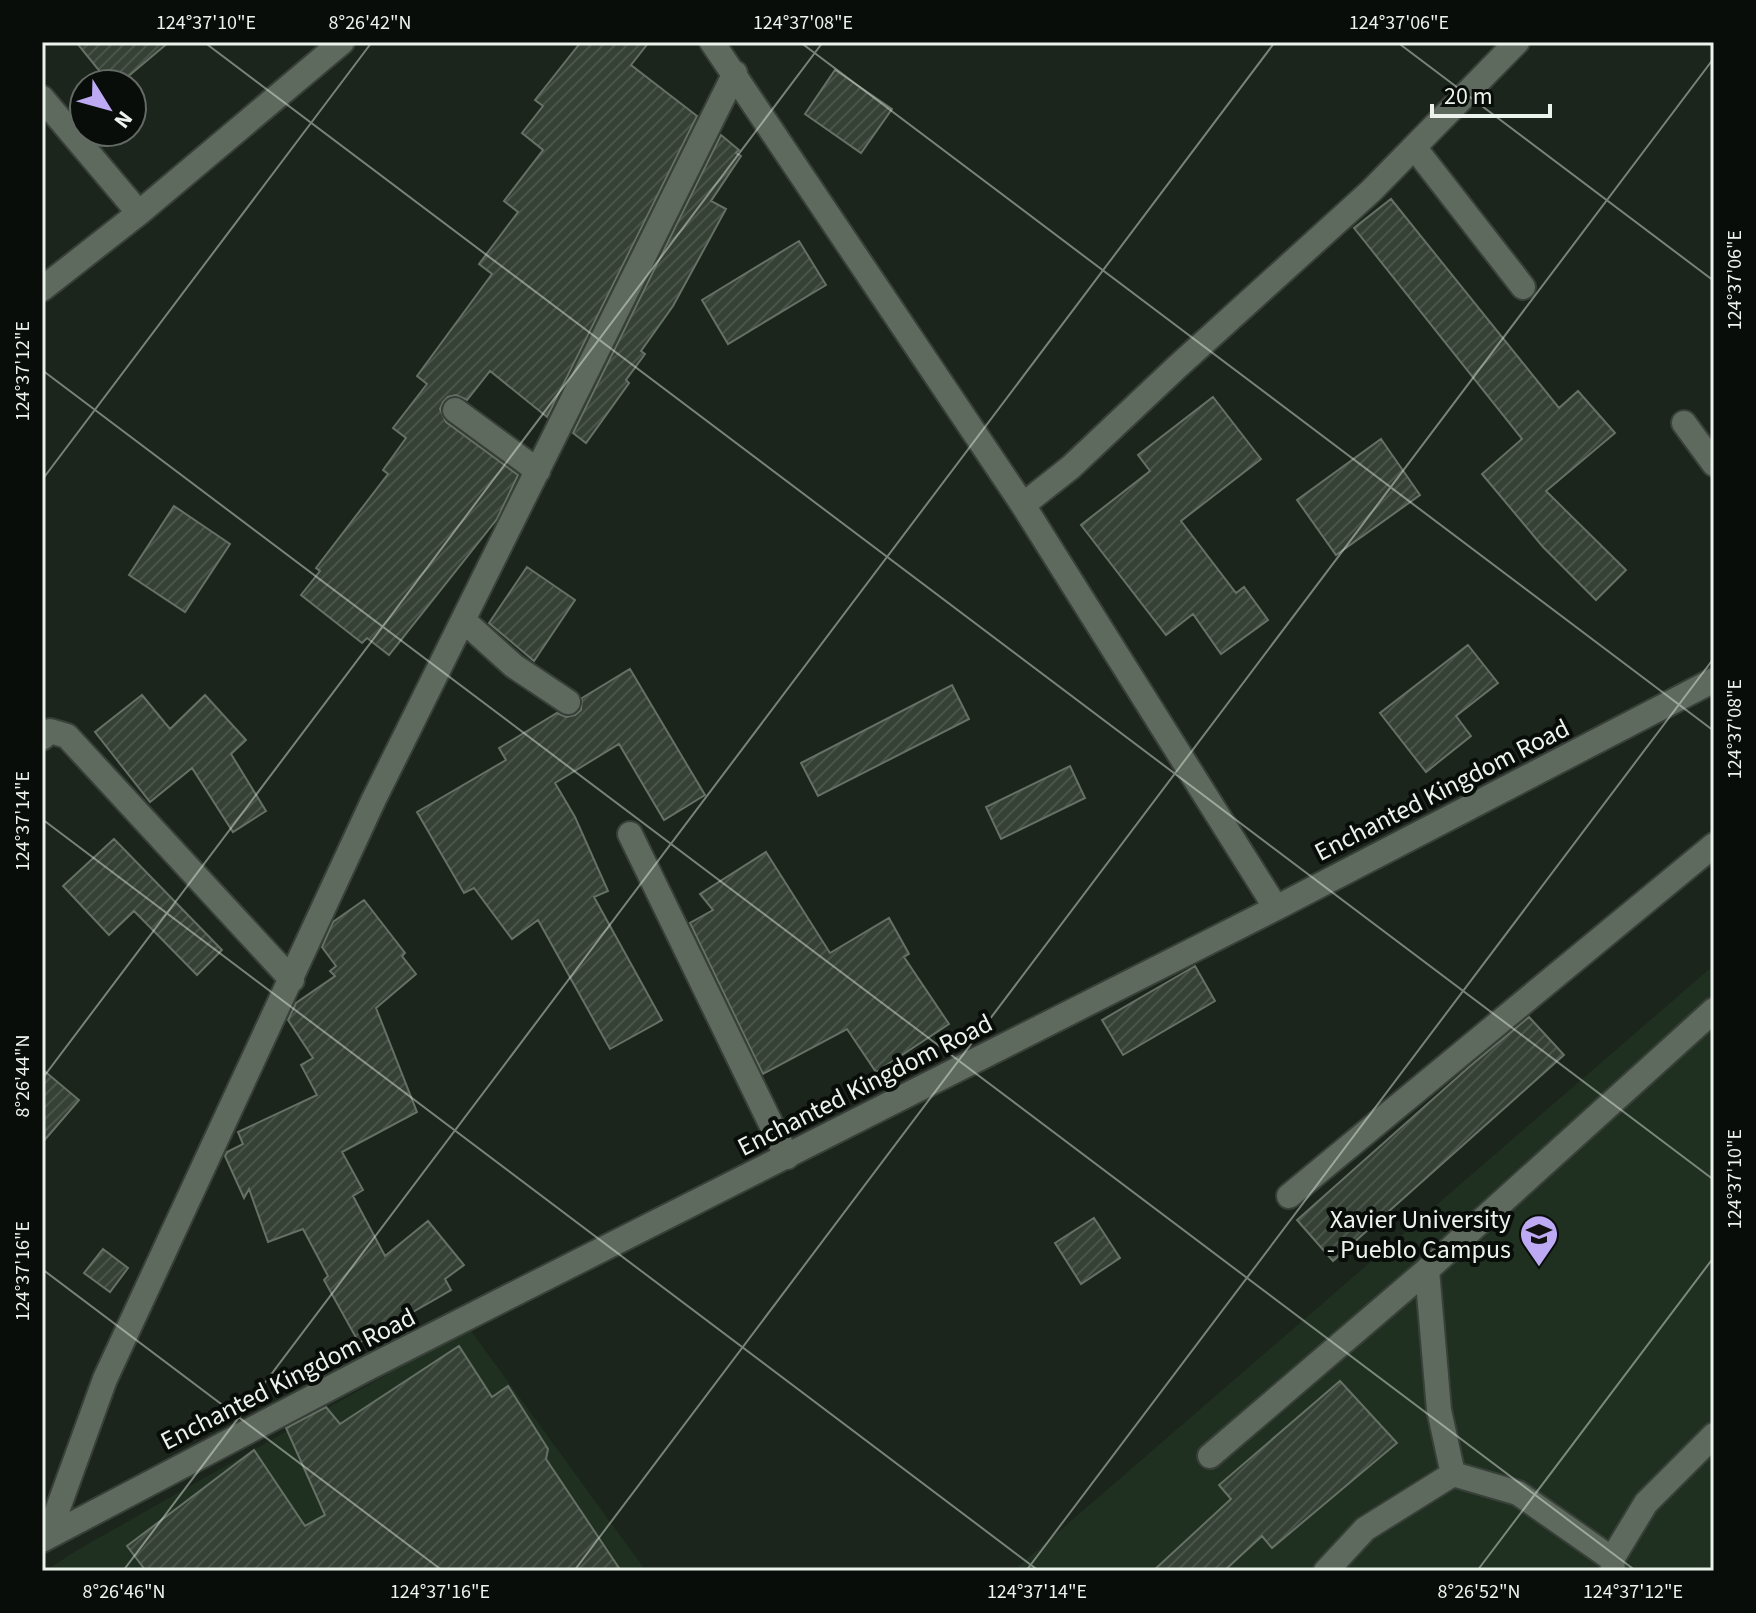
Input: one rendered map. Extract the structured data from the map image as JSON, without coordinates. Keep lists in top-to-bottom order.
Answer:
{
  "streets": {
    "street": ["Enchanted Kingdom Road"]
  },
  "places": {
    "school or university": ["Xavier University - Pueblo Campus"]
  },
  "scale_bar": "20 m",
  "north": "bottom right",
  "coordinates": [
    "124°37'10\"E",
    "8°26'42\"N",
    "124°37'08\"E",
    "124°37'06\"E",
    "124°37'12\"E",
    "124°37'14\"E",
    "8°26'44\"N",
    "124°37'16\"E",
    "8°26'46\"N",
    "8°26'52\"N"
  ]
}
